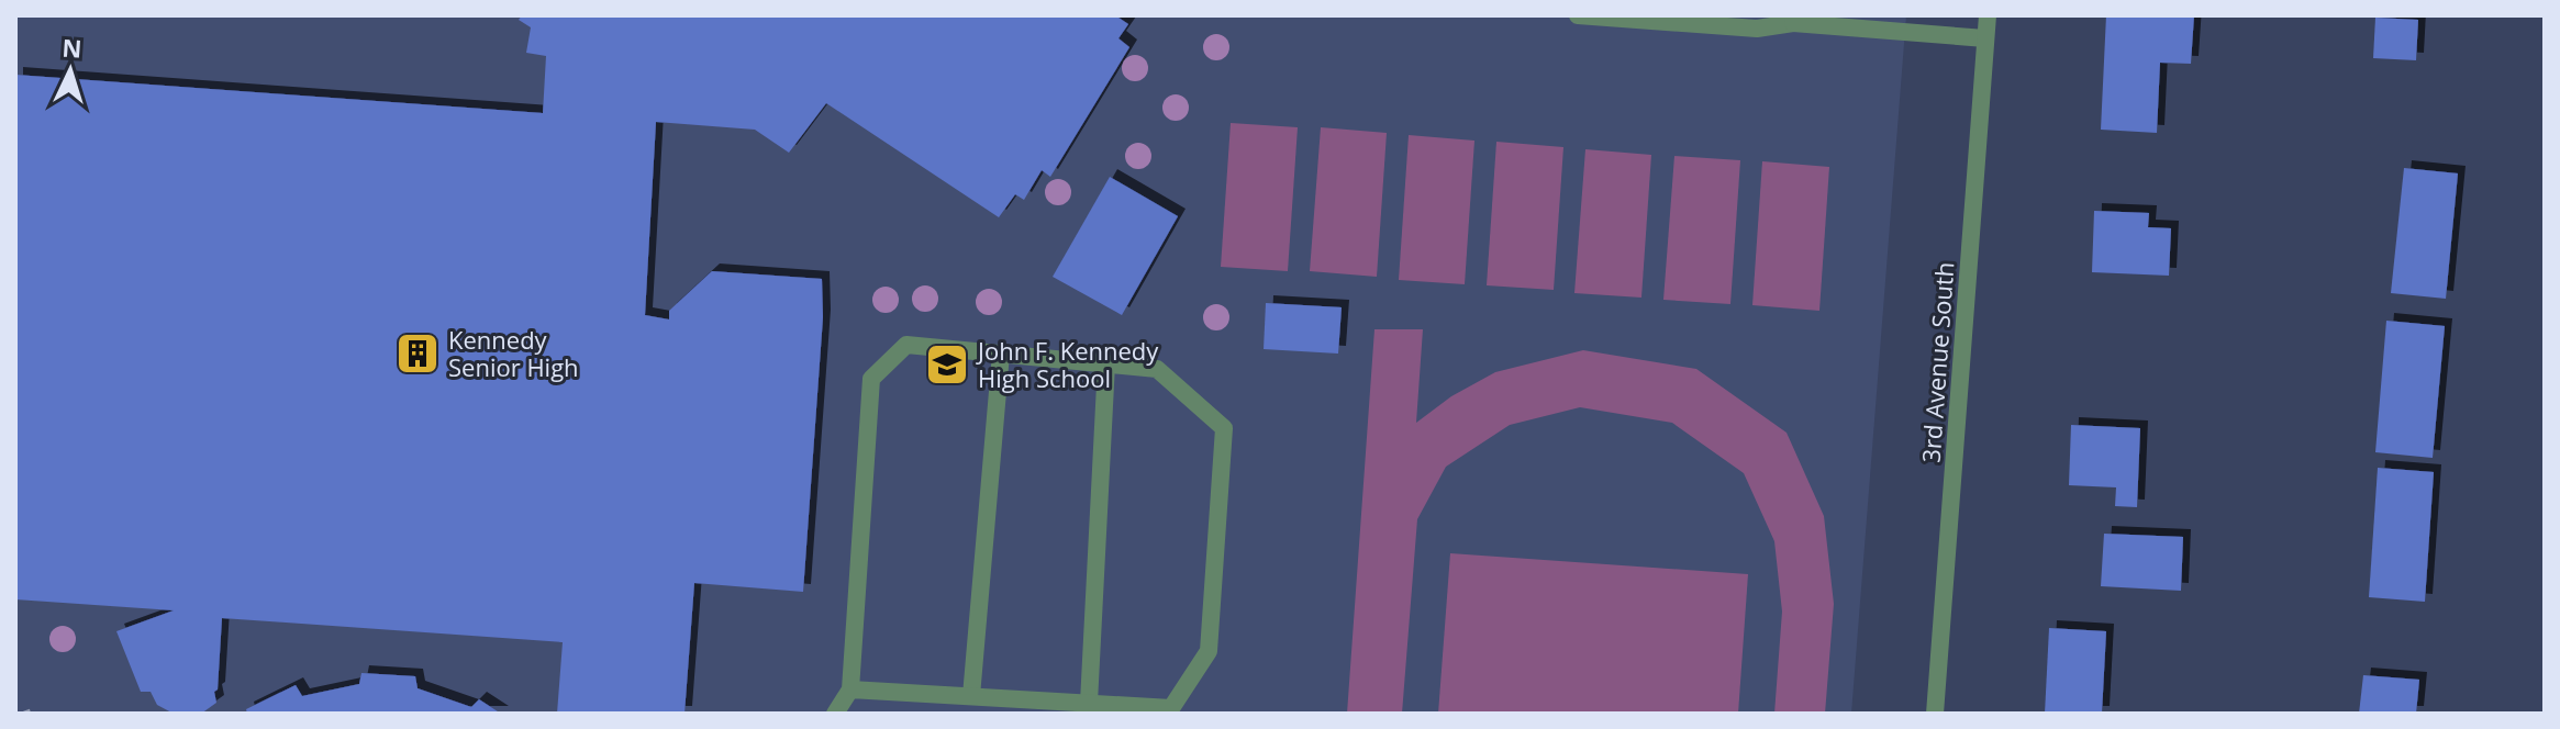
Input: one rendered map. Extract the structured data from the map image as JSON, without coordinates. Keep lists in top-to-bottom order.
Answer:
{
  "streets": {
    "street": ["3rd Avenue South"]
  },
  "places": {
    "building": ["Kennedy Senior High"],
    "school or university": ["John F. Kennedy High School"]
  },
  "north": "top"
}
